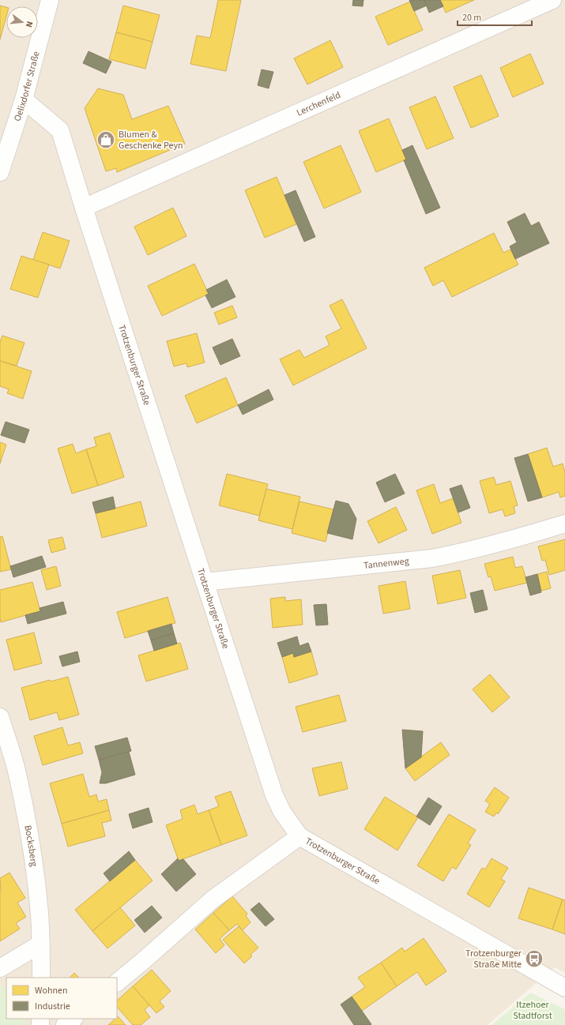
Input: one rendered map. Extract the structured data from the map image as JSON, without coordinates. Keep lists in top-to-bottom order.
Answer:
{
  "streets": {
    "street": [
      "Oelixdorfer Straße",
      "Lerchenfeld",
      "Trotzenburger Straße",
      "Tannenweg",
      "Bocksberg"
    ]
  },
  "crossings": [
    ["Oelixdorfer Straße", "Trotzenburger Straße"],
    ["Lerchenfeld", "Trotzenburger Straße"],
    ["Trotzenburger Straße", "Tannenweg"]
  ],
  "parks": ["Itzehoer Stadtforst"],
  "places": {
    "shop": ["Blumen & Geschenke Peyn"],
    "bus stop": ["Trotzenburger Straße Mitte"]
  },
  "legend": ["Wohnen", "Industrie"],
  "scale_bar": "20 m",
  "north": "right"
}
